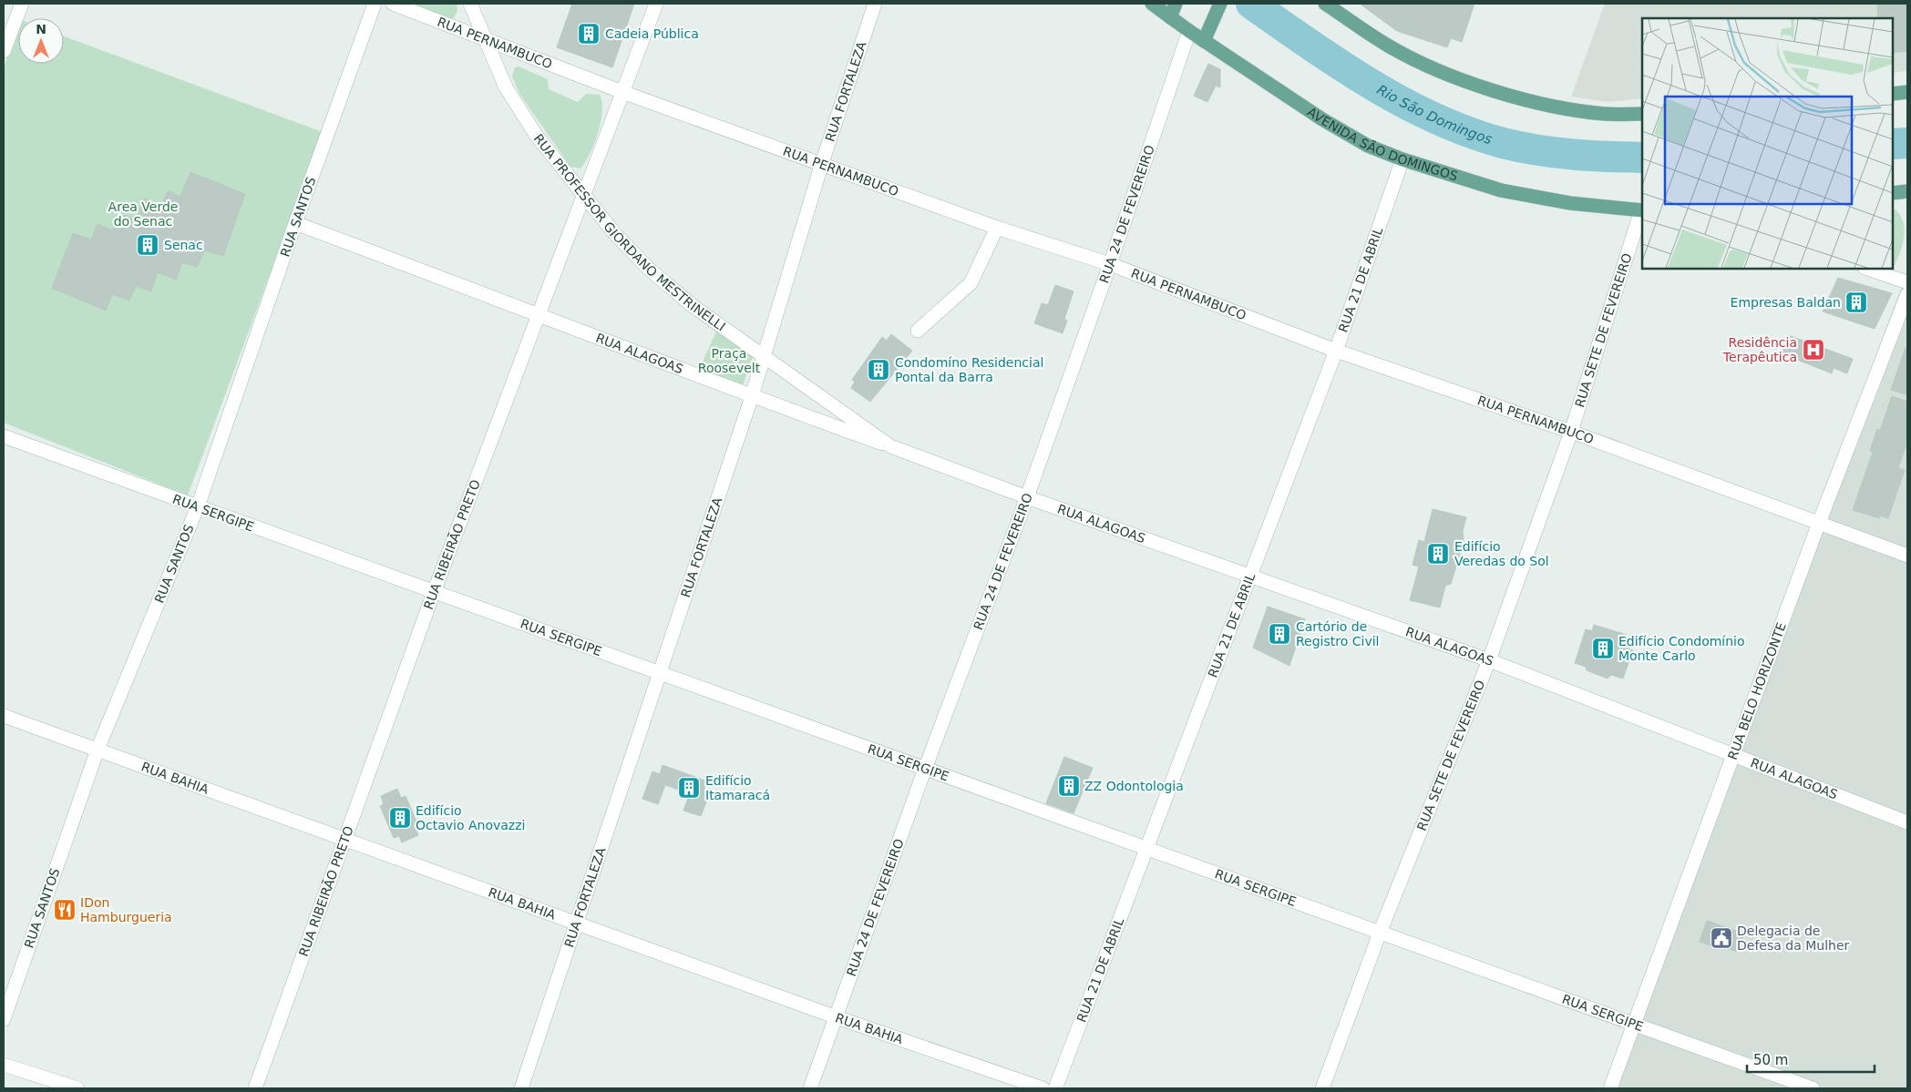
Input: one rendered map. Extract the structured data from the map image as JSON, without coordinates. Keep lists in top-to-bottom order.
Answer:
{
  "streets": {
    "main road": ["AVENIDA SÃO DOMINGOS"],
    "street": [
      "RUA PERNAMBUCO",
      "RUA FORTALEZA",
      "RUA 24 DE FEVEREIRO",
      "RUA SANTOS",
      "RUA PROFESSOR GIORDANO MESTRINELLI",
      "RUA 21 DE ABRIL",
      "RUA SETE DE FEVEREIRO",
      "RUA ALAGOAS",
      "RUA SERGIPE",
      "RUA RIBEIRÃO PRETO",
      "RUA BELO HORIZONTE",
      "RUA BAHIA"
    ]
  },
  "crossings": [
    ["RUA PERNAMBUCO", "RUA FORTALEZA"],
    ["RUA PERNAMBUCO", "RUA 24 DE FEVEREIRO"],
    ["RUA PERNAMBUCO", "RUA PROFESSOR GIORDANO MESTRINELLI"],
    ["RUA PERNAMBUCO", "RUA 21 DE ABRIL"],
    ["RUA PERNAMBUCO", "RUA SETE DE FEVEREIRO"],
    ["RUA PERNAMBUCO", "RUA RIBEIRÃO PRETO"],
    ["RUA PERNAMBUCO", "RUA BELO HORIZONTE"],
    ["RUA FORTALEZA", "RUA PROFESSOR GIORDANO MESTRINELLI"],
    ["RUA FORTALEZA", "RUA ALAGOAS"],
    ["RUA FORTALEZA", "RUA SERGIPE"],
    ["RUA FORTALEZA", "RUA BAHIA"],
    ["AVENIDA SÃO DOMINGOS", "RUA 24 DE FEVEREIRO"],
    ["AVENIDA SÃO DOMINGOS", "RUA 21 DE ABRIL"],
    ["AVENIDA SÃO DOMINGOS", "RUA SETE DE FEVEREIRO"],
    ["RUA 24 DE FEVEREIRO", "RUA ALAGOAS"],
    ["RUA 24 DE FEVEREIRO", "RUA SERGIPE"],
    ["RUA 24 DE FEVEREIRO", "RUA BAHIA"],
    ["RUA SANTOS", "RUA ALAGOAS"],
    ["RUA SANTOS", "RUA SERGIPE"],
    ["RUA SANTOS", "RUA BAHIA"],
    ["RUA PROFESSOR GIORDANO MESTRINELLI", "RUA ALAGOAS"],
    ["RUA PROFESSOR GIORDANO MESTRINELLI", "RUA RIBEIRÃO PRETO"],
    ["RUA 21 DE ABRIL", "RUA ALAGOAS"],
    ["RUA 21 DE ABRIL", "RUA SERGIPE"],
    ["RUA SETE DE FEVEREIRO", "RUA ALAGOAS"],
    ["RUA SETE DE FEVEREIRO", "RUA SERGIPE"],
    ["RUA ALAGOAS", "RUA RIBEIRÃO PRETO"],
    ["RUA ALAGOAS", "RUA BELO HORIZONTE"],
    ["RUA SERGIPE", "RUA RIBEIRÃO PRETO"],
    ["RUA SERGIPE", "RUA BELO HORIZONTE"],
    ["RUA RIBEIRÃO PRETO", "RUA BAHIA"]
  ],
  "water": ["Rio São Domingos"],
  "parks": ["Area Verde do Senac", "Praça Roosevelt"],
  "places": {
    "building": [
      "Cadeia Pública",
      "Senac",
      "Empresas Baldan",
      "Condomíno Residencial Pontal da Barra",
      "Edifício Veredas do Sol",
      "Cartório de Registro Civil",
      "Edifício Condomínio Monte Carlo",
      "ZZ Odontologia",
      "Edifício Itamaracá",
      "Edifício Octavio Anovazzi"
    ],
    "hospital": ["Residência Terapêutica"],
    "restaurant": ["IDon Hamburgueria"],
    "public building": ["Delegacia de Defesa da Mulher"]
  },
  "scale_bar": "50 m",
  "north": "top"
}
